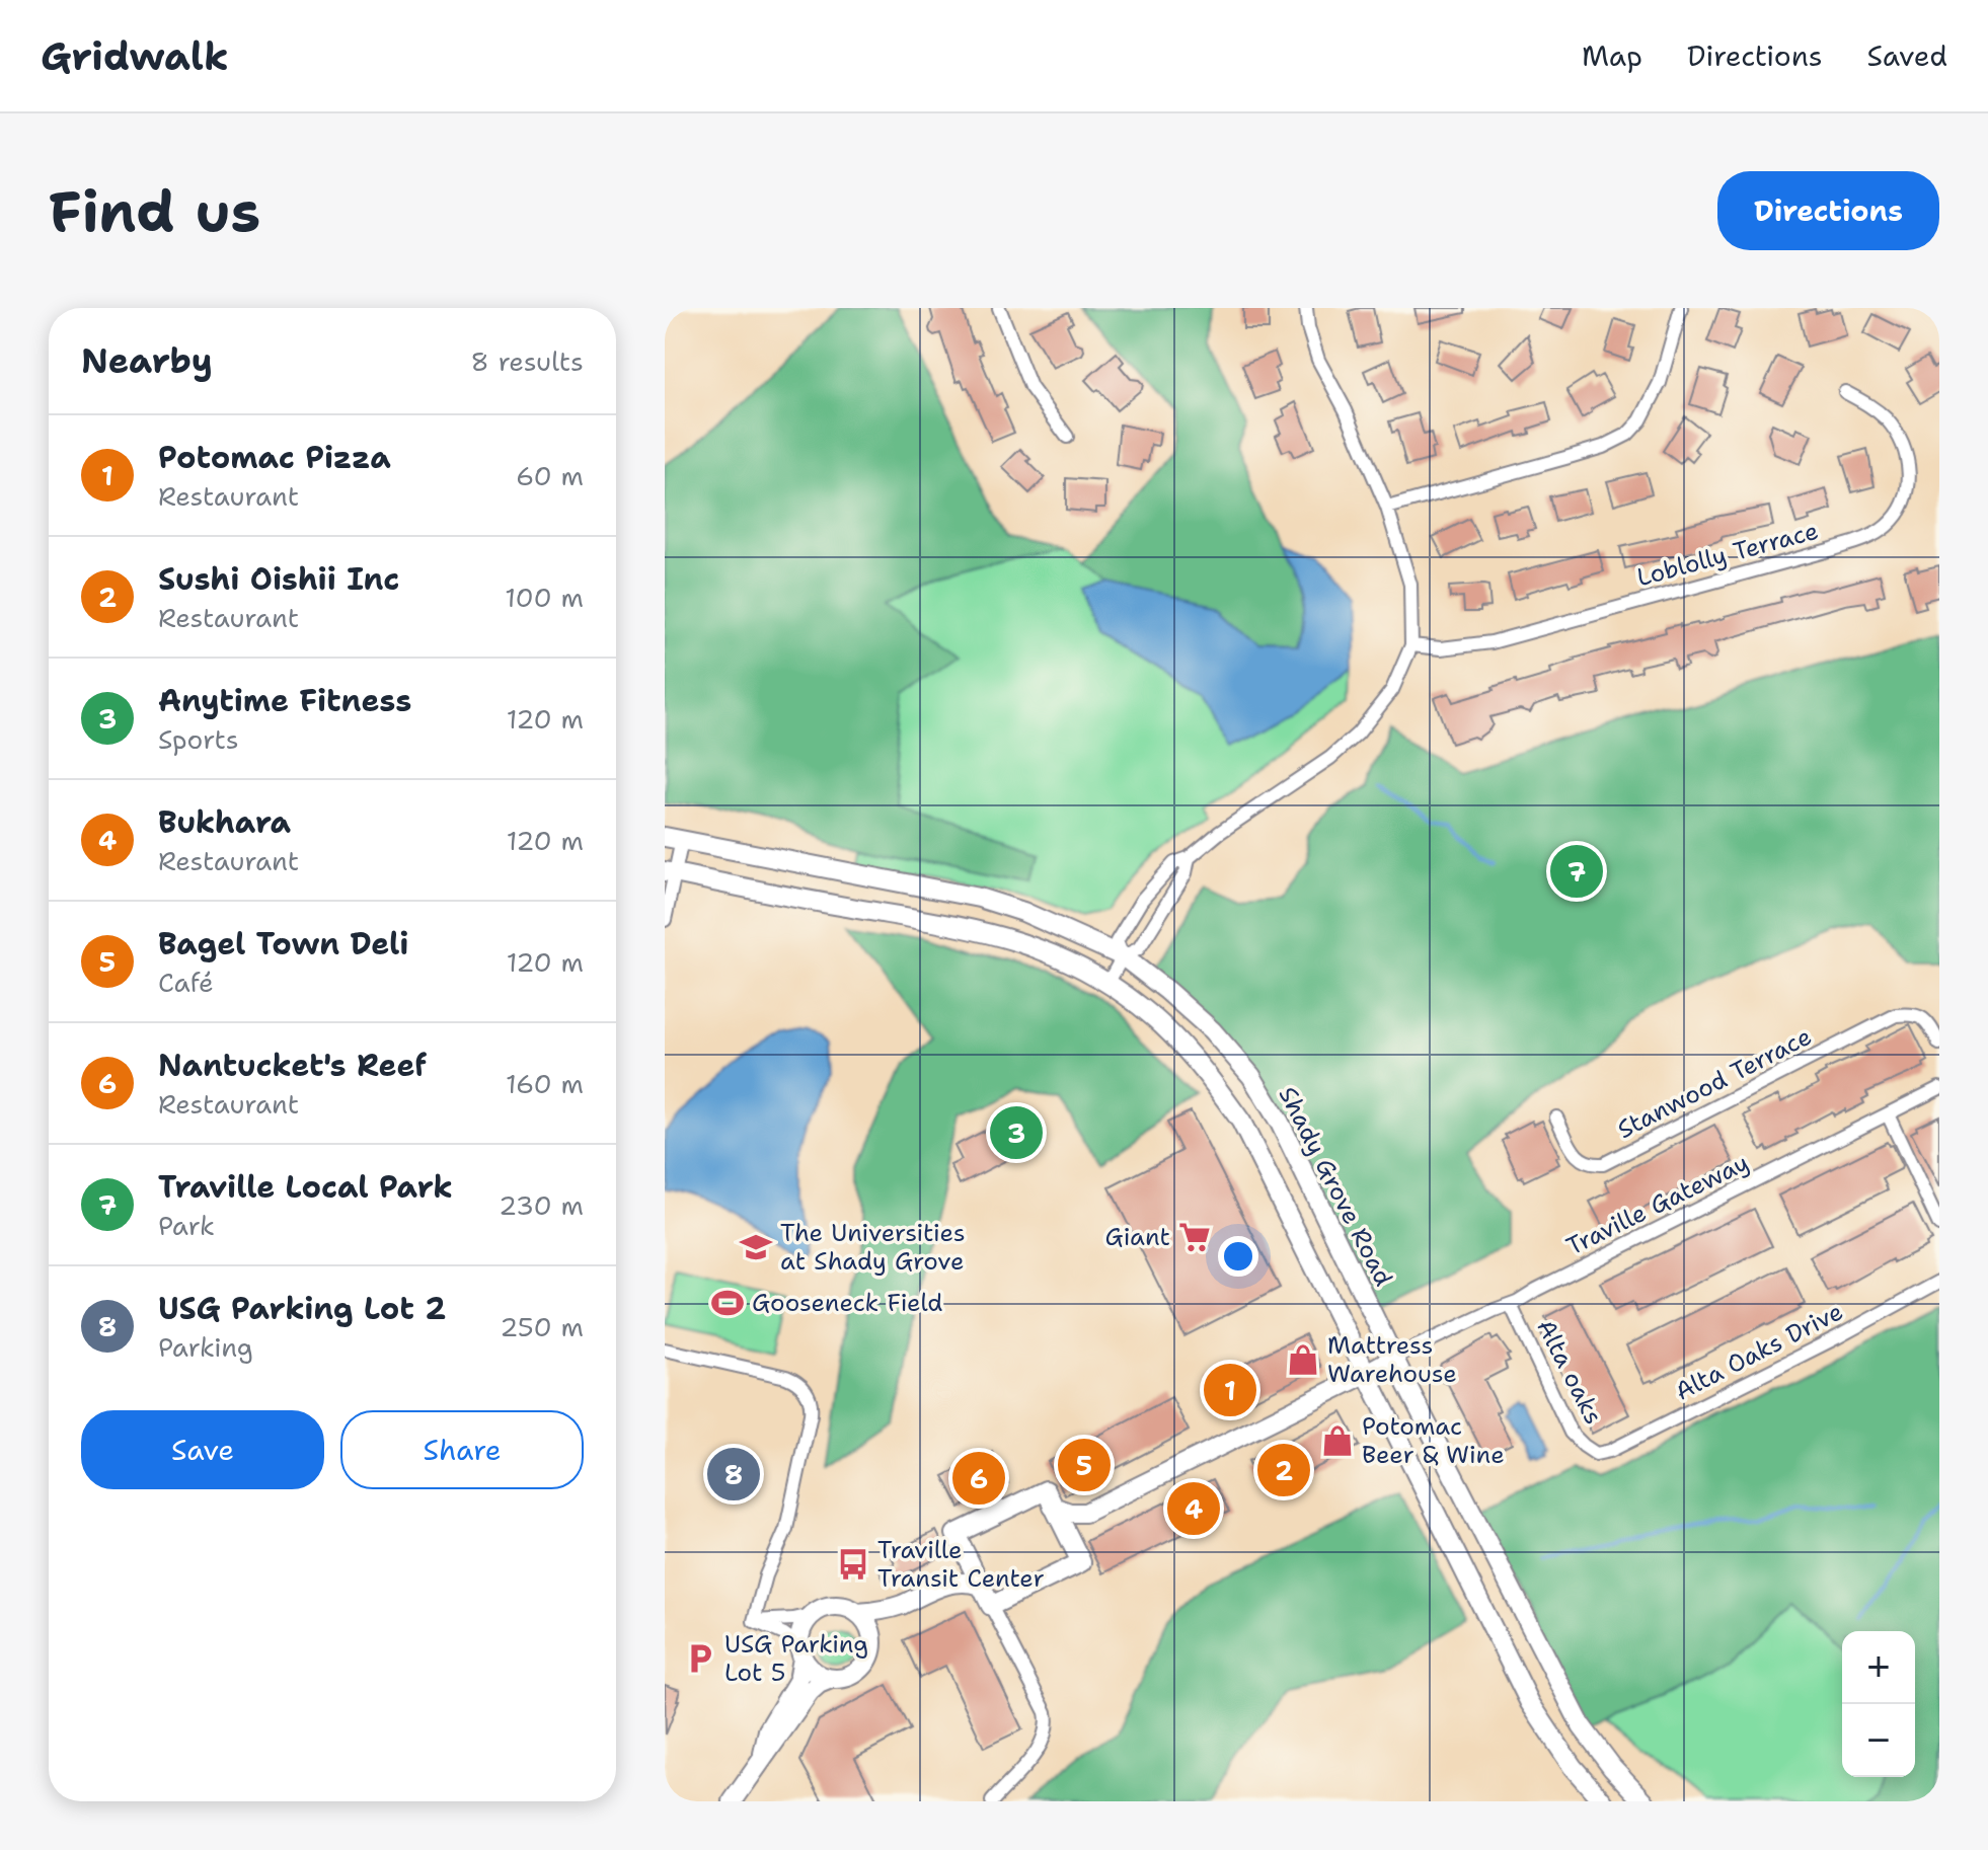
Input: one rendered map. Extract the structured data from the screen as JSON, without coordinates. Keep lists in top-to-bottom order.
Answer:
{
  "streets": {
    "main road": ["Shady Grove Road"],
    "street": [
      "Loblolly Terrace",
      "Stanwood Terrace",
      "Traville Gateway",
      "Alta Oaks Drive",
      "Alta oaks"
    ]
  },
  "crossings": [
    ["Shady Grove Road", "Traville Gateway"],
    ["Traville Gateway", "Alta oaks"],
    ["Alta Oaks Drive", "Alta oaks"]
  ],
  "places": {
    "supermarket": ["Giant"],
    "school or university": ["The Universities at Shady Grove"],
    "sports": ["Gooseneck Field"],
    "shop": ["Mattress Warehouse", "Potomac Beer & Wine"],
    "bus stop": ["Traville Transit Center"],
    "parking": ["USG Parking Lot 5"]
  },
  "page": {
    "header": "Gridwalk",
    "nav": ["Map", "Directions", "Saved"],
    "buttons": [
      "Directions",
      ["Save", "Share"]
    ],
    "title": "Find us",
    "heading": ["Nearby", "8 results"],
    "list": [
      {
        "mark": "1",
        "name": "Potomac Pizza",
        "note": "Restaurant",
        "value": "60 m"
      },
      {
        "mark": "2",
        "name": "Sushi Oishii Inc",
        "note": "Restaurant",
        "value": "100 m"
      },
      {
        "mark": "3",
        "name": "Anytime Fitness",
        "note": "Sports",
        "value": "120 m"
      },
      {
        "mark": "4",
        "name": "Bukhara",
        "note": "Restaurant",
        "value": "120 m"
      },
      {
        "mark": "5",
        "name": "Bagel Town Deli",
        "note": "Café",
        "value": "120 m"
      },
      {
        "mark": "6",
        "name": "Nantucket's Reef",
        "note": "Restaurant",
        "value": "160 m"
      },
      {
        "mark": "7",
        "name": "Traville Local Park",
        "note": "Park",
        "value": "230 m"
      },
      {
        "mark": "8",
        "name": "USG Parking Lot 2",
        "note": "Parking",
        "value": "250 m"
      }
    ],
    "pins": [
      "7",
      "3",
      "1",
      "5",
      "2",
      "8",
      "6",
      "4"
    ],
    "map_buttons": ["+", "−"]
  }
}
